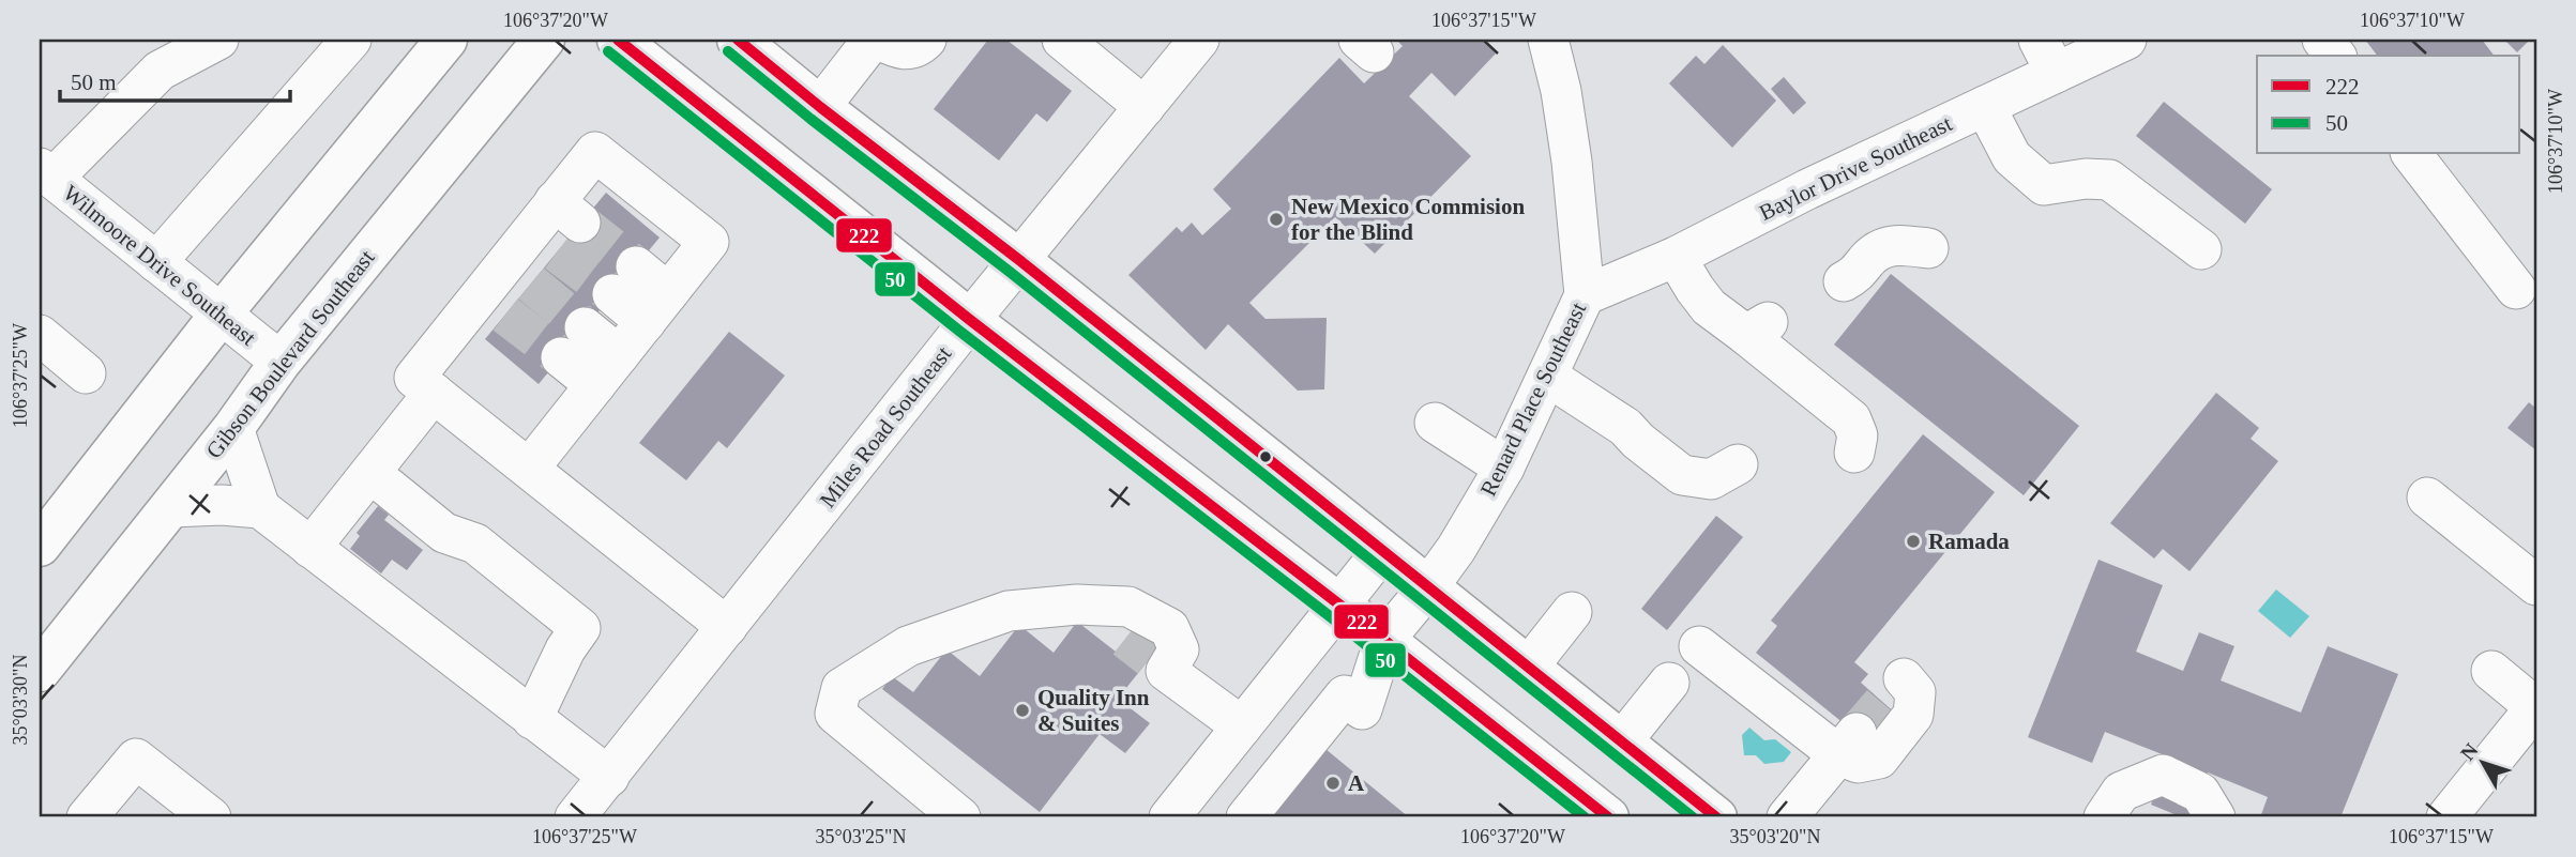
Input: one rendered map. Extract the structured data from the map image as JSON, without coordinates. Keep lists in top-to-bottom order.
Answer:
{
  "streets": {
    "main road": ["Gibson Boulevard Southeast"],
    "street": [
      "Baylor Drive Southeast",
      "Wilmoore Drive Southeast",
      "Renard Place Southeast",
      "Miles Road Southeast"
    ]
  },
  "crossings": [
    ["Baylor Drive Southeast", "Renard Place Southeast"],
    ["Wilmoore Drive Southeast", "Gibson Boulevard Southeast"]
  ],
  "places": [
    "New Mexico Commision for the Blind",
    "Ramada",
    "Quality Inn & Suites",
    "A"
  ],
  "lines": ["transit line 222", "transit line 50"],
  "legend": ["222", "50"],
  "scale_bar": "50 m",
  "north": "top left",
  "coordinates": [
    "106°37'20\"W",
    "106°37'15\"W",
    "106°37'10\"W",
    "106°37'25\"W",
    "35°03'30\"N",
    "35°03'25\"N",
    "35°03'20\"N"
  ]
}
